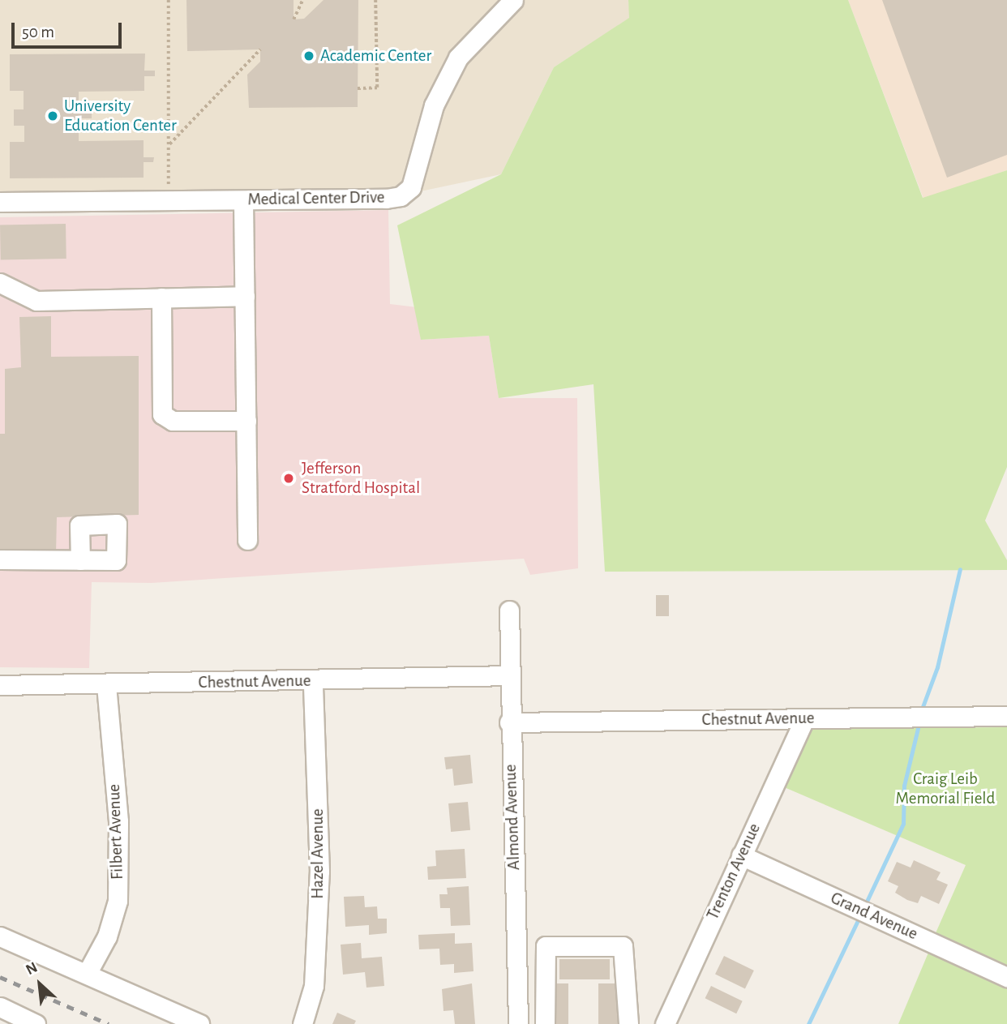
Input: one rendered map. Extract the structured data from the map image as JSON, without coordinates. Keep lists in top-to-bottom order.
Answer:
{
  "streets": {
    "street": [
      "Medical Center Drive",
      "Chestnut Avenue",
      "Almond Avenue",
      "Filbert Avenue",
      "Hazel Avenue",
      "Trenton Avenue",
      "Grand Avenue"
    ]
  },
  "crossings": [
    ["Chestnut Avenue", "Almond Avenue"],
    ["Chestnut Avenue", "Filbert Avenue"],
    ["Chestnut Avenue", "Hazel Avenue"],
    ["Chestnut Avenue", "Trenton Avenue"],
    ["Trenton Avenue", "Grand Avenue"]
  ],
  "parks": ["Craig Leib Memorial Field"],
  "places": ["Academic Center", "University Education Center", "Jefferson Stratford Hospital"],
  "scale_bar": "50 m",
  "north": "top left"
}
